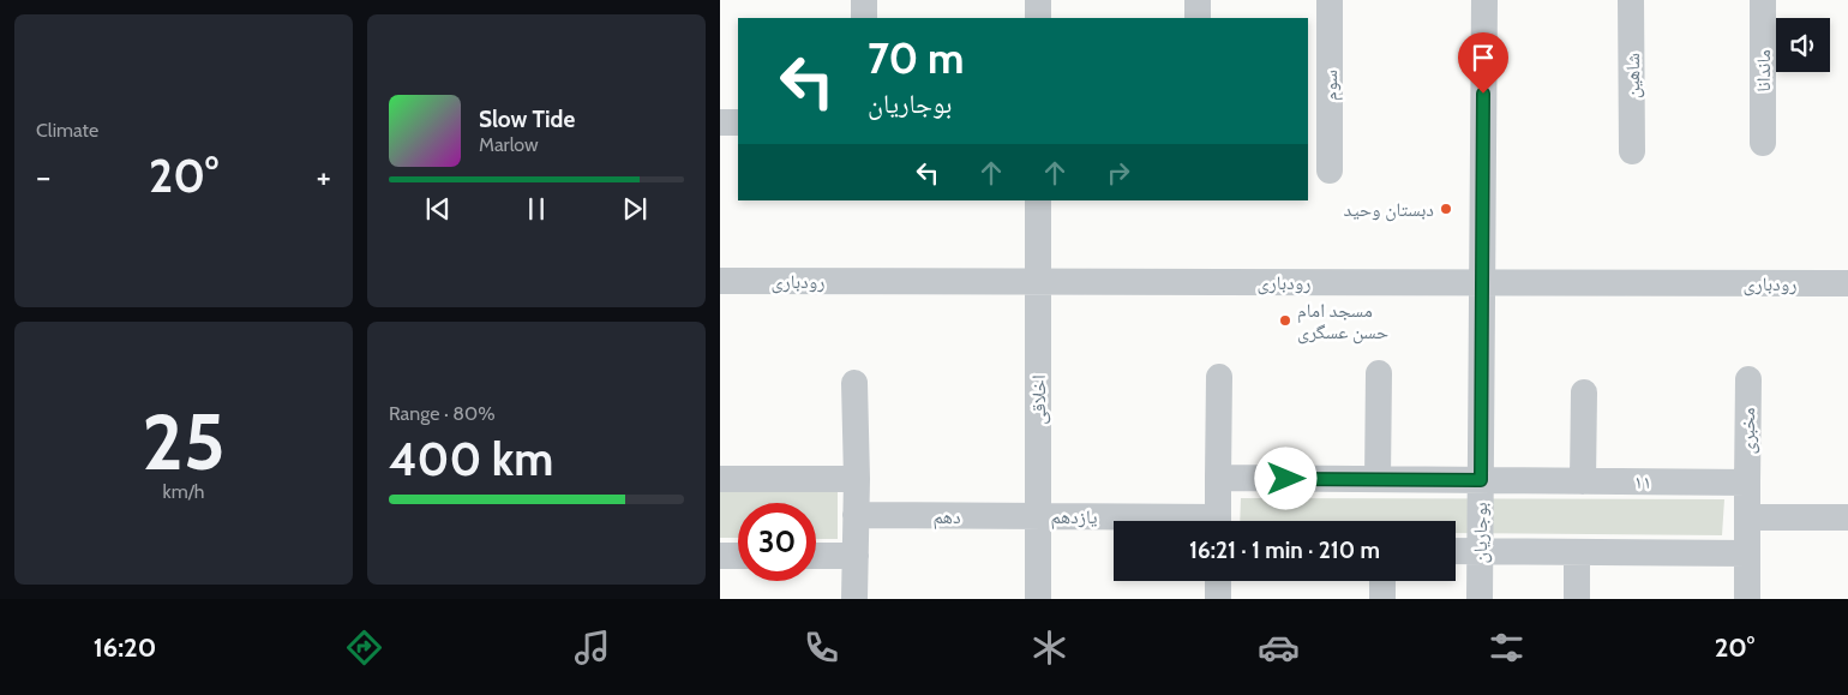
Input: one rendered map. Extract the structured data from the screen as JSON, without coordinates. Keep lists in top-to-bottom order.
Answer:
{
  "streets": {
    "street": [
      "ماندانا",
      "شاهین",
      "سوم",
      "رودباری",
      "اخلاقی",
      "مخبری",
      "۱۱",
      "دهم",
      "یازدهم",
      "بوجاریان"
    ]
  },
  "crossings": [
    ["رودباری", "اخلاقی"],
    ["رودباری", "بوجاریان"],
    ["اخلاقی", "دهم"],
    ["اخلاقی", "یازدهم"],
    ["مخبری", "۱۱"],
    ["۱۱", "بوجاریان"],
    ["دهم", "یازدهم"]
  ],
  "places": ["دبستان وحید", "مسجد امام حسن عسگری"],
  "page": {
    "tile": [
      "Climate",
      ["25", "km/h"],
      ["Range · 80%", "400 km"]
    ],
    "turn": ["70 m", "بوجاریان"],
    "song": ["Slow Tide", "Marlow"],
    "heat": ["−", "20°", "+"],
    "limit": "30",
    "trip": "16:21 · 1 min · 210 m",
    "tabs": ["16:20", "20°"]
  }
}
